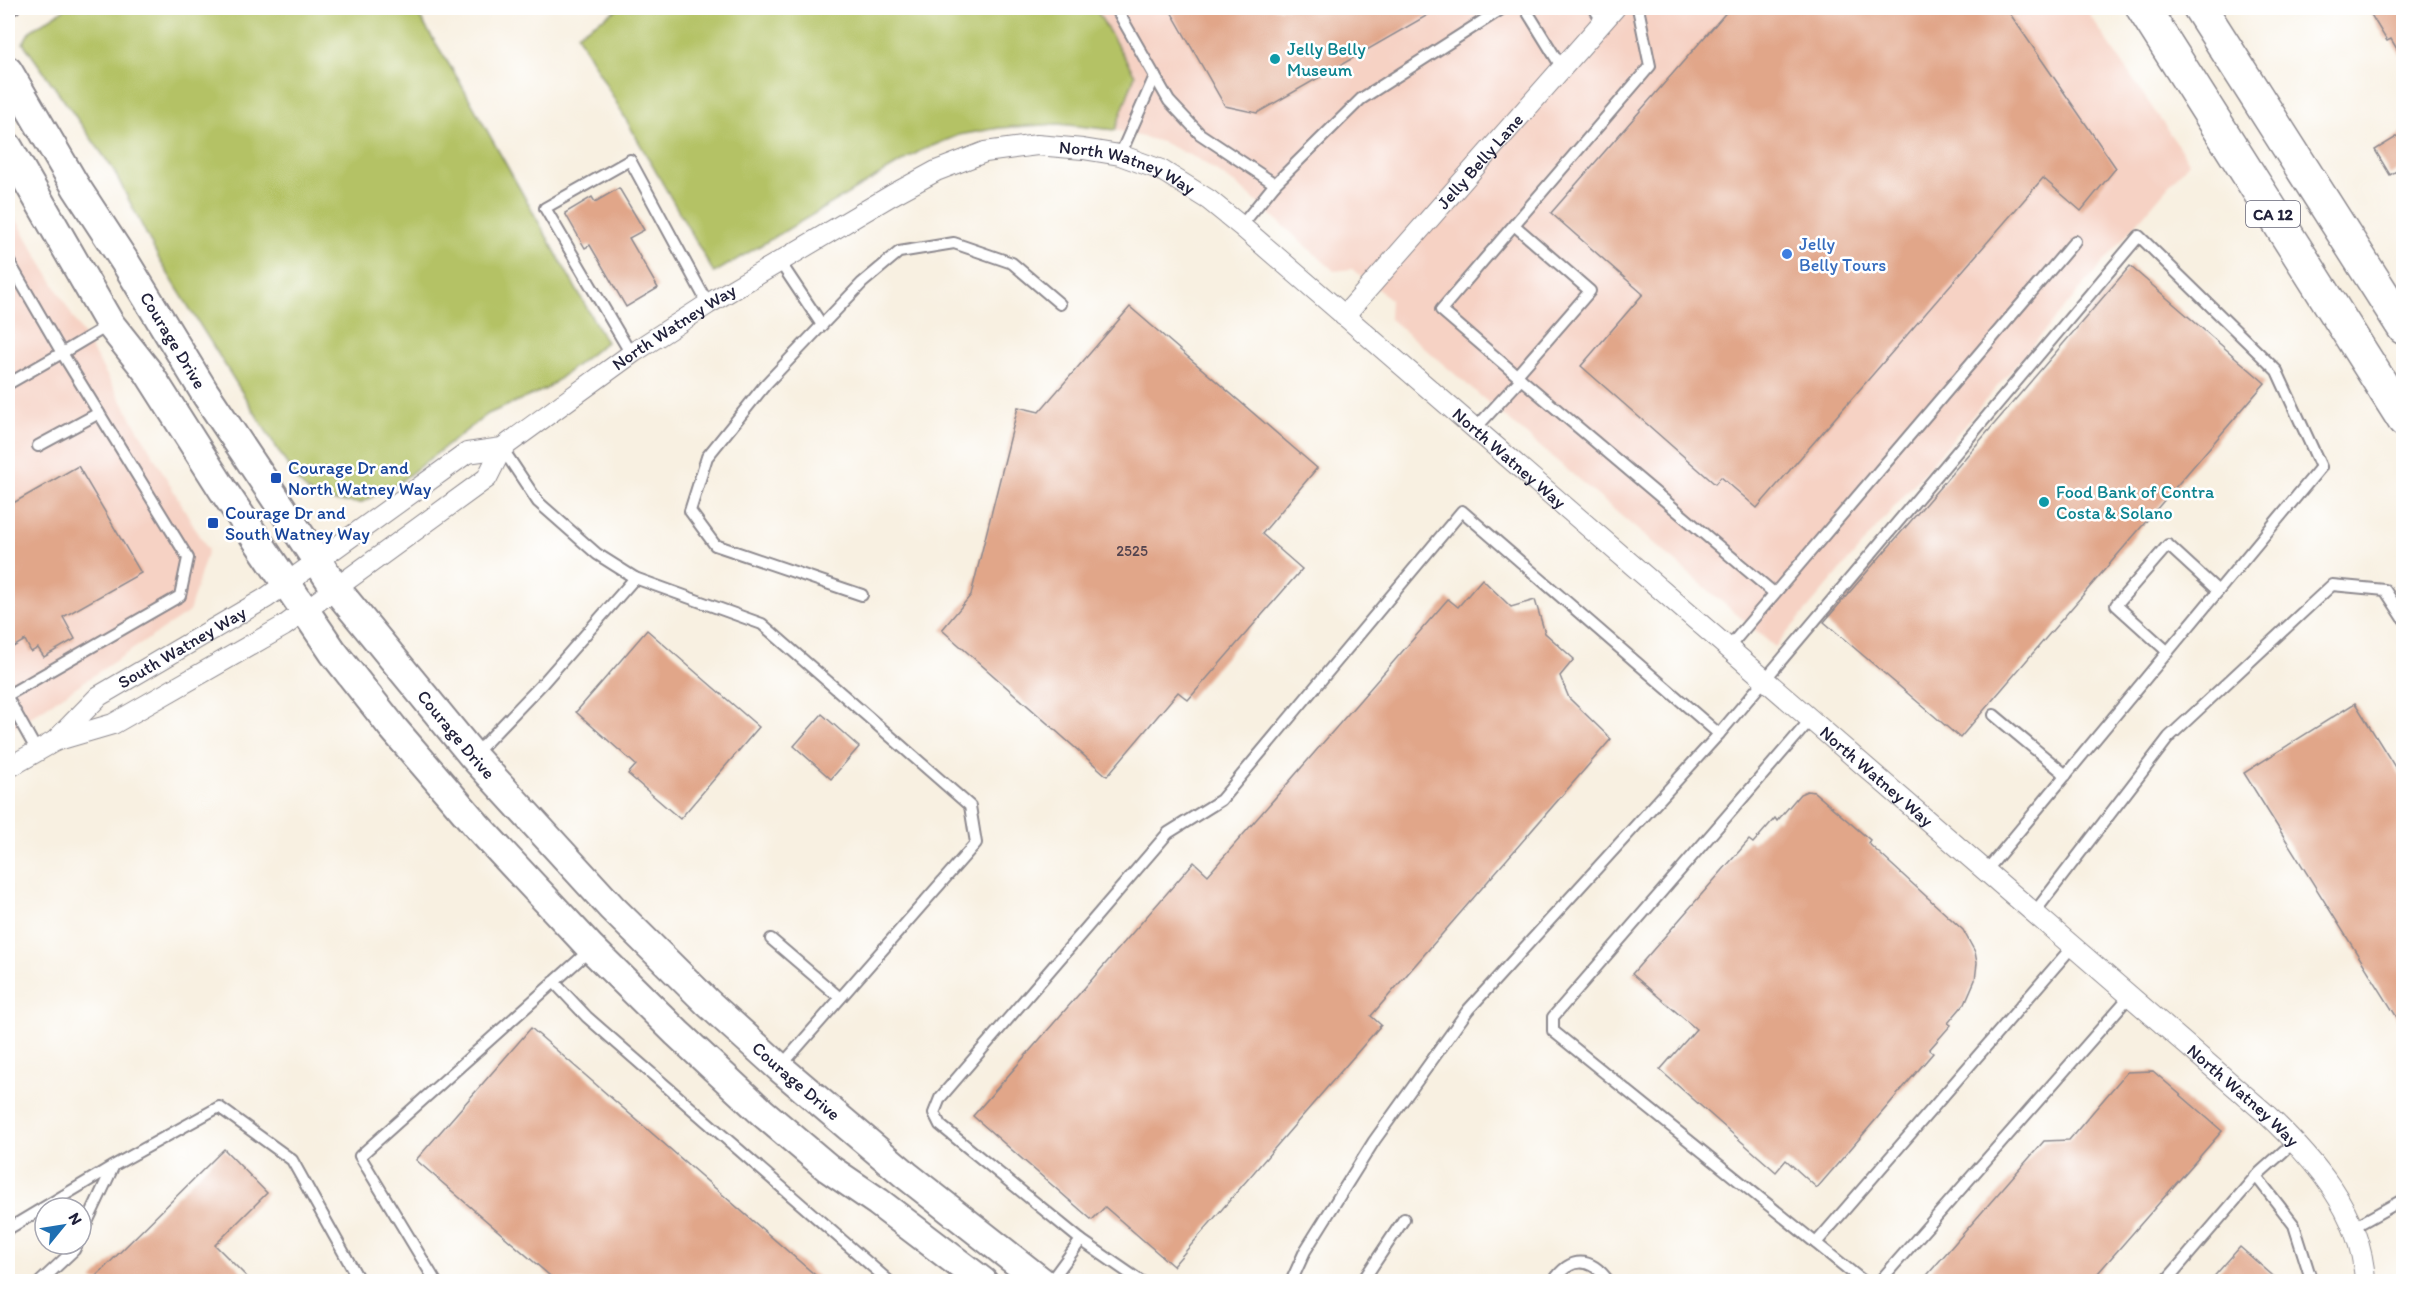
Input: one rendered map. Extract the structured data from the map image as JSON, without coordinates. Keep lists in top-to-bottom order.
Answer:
{
  "streets": {
    "highway": ["CA 12"],
    "street": [
      "Jelly Belly Lane",
      "North Watney Way",
      "Courage Drive",
      "South Watney Way"
    ]
  },
  "crossings": [
    ["Jelly Belly Lane", "North Watney Way"],
    ["North Watney Way", "Courage Drive"],
    ["North Watney Way", "South Watney Way"],
    ["Courage Drive", "South Watney Way"]
  ],
  "places": {
    "other": ["Jelly Belly Museum", "Jelly Belly Tours", "Food Bank of Contra Costa & Solano"],
    "transit": ["Courage Dr and North Watney Way", "Courage Dr and South Watney Way"]
  },
  "house_numbers": ["2525"],
  "north": "top right"
}
